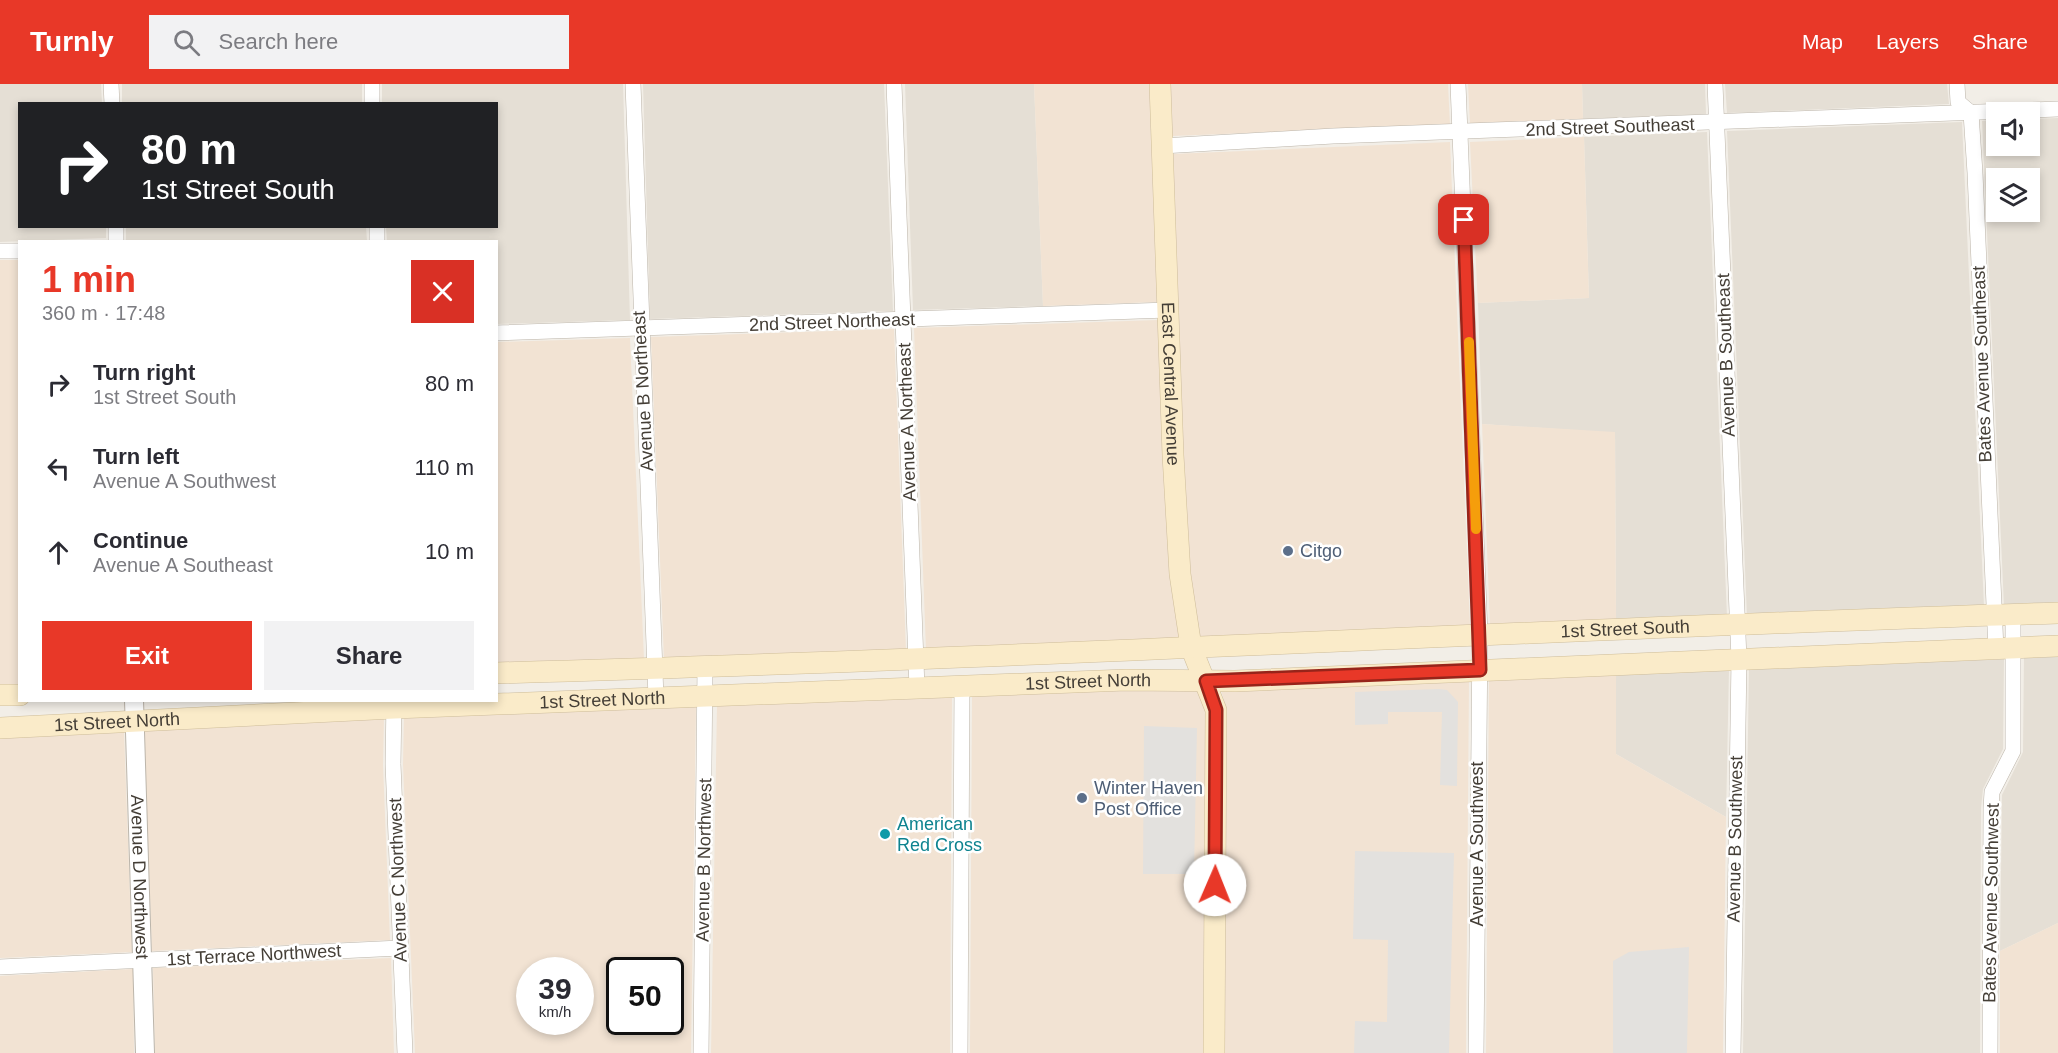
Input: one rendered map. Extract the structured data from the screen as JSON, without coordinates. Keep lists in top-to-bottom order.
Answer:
{
  "streets": {
    "main road": ["East Central Avenue", "1st Street South", "1st Street North"],
    "street": [
      "2nd Street Southeast",
      "2nd Street Northeast",
      "Avenue B Southeast",
      "Bates Avenue Southeast",
      "Avenue B Northeast",
      "Avenue A Northeast",
      "Avenue B Southwest",
      "Avenue A Southwest",
      "Avenue B Northwest",
      "Avenue D Northwest",
      "Avenue C Northwest",
      "Bates Avenue Southwest",
      "1st Terrace Northwest"
    ]
  },
  "crossings": [
    ["2nd Street Southeast", "Avenue B Southeast"],
    ["2nd Street Southeast", "Bates Avenue Southeast"],
    ["2nd Street Southeast", "East Central Avenue"],
    ["2nd Street Southeast", "Avenue A Southwest"],
    ["2nd Street Northeast", "East Central Avenue"],
    ["2nd Street Northeast", "Avenue B Northeast"],
    ["2nd Street Northeast", "Avenue A Northeast"],
    ["Avenue B Southeast", "1st Street South"],
    ["Avenue B Southeast", "Avenue B Southwest"],
    ["Bates Avenue Southeast", "1st Street South"],
    ["Bates Avenue Southeast", "Bates Avenue Southwest"],
    ["East Central Avenue", "1st Street South"],
    ["East Central Avenue", "1st Street North"],
    ["Avenue B Northeast", "1st Street North"],
    ["Avenue A Northeast", "1st Street North"],
    ["1st Street South", "1st Street North"],
    ["1st Street South", "Avenue B Southwest"],
    ["1st Street South", "Avenue A Southwest"],
    ["1st Street South", "Bates Avenue Southwest"],
    ["1st Street North", "Avenue B Northwest"],
    ["1st Street North", "Avenue D Northwest"],
    ["1st Street North", "Avenue C Northwest"],
    ["Avenue D Northwest", "1st Terrace Northwest"],
    ["Avenue C Northwest", "1st Terrace Northwest"]
  ],
  "places": ["Citgo", "Winter Haven Post Office", "American Red Cross"],
  "page": {
    "header": "Turnly",
    "search": "Search here",
    "nav": ["Map", "Layers", "Share"],
    "turn": ["80 m", "1st Street South"],
    "heading": ["1 min", "360 m · 17:48"],
    "list": [
      {
        "name": "Turn right",
        "note": "1st Street South",
        "value": "80 m"
      },
      {
        "name": "Turn left",
        "note": "Avenue A Southwest",
        "value": "110 m"
      },
      {
        "name": "Continue",
        "note": "Avenue A Southeast",
        "value": "10 m"
      }
    ],
    "buttons": ["Exit", "Share"],
    "speed": "39 km/h",
    "limit": "50"
  }
}
